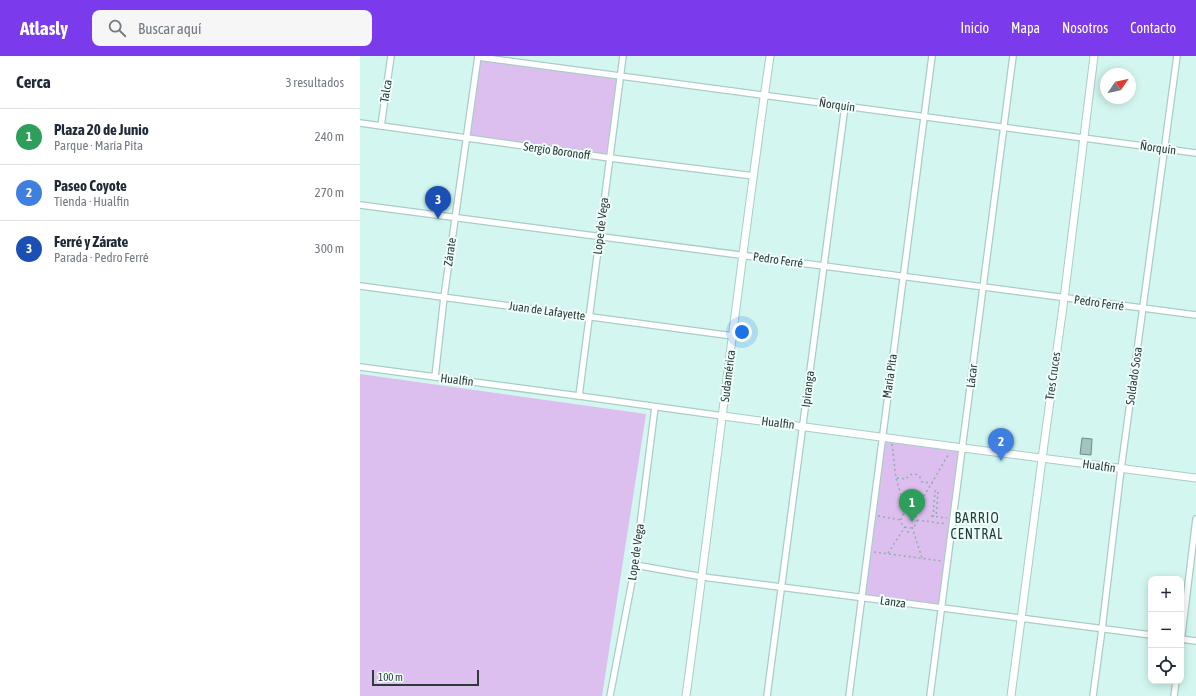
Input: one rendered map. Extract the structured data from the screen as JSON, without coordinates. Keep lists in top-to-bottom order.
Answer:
{
  "streets": {
    "street": [
      "Talca",
      "Ñorquín",
      "Sergio Boronoff",
      "Lope de Vega",
      "Zárate",
      "Pedro Ferré",
      "Juan de Lafayette",
      "Sudamérica",
      "María Pita",
      "Lácar",
      "Tres Cruces",
      "Soldado Sosa",
      "Hualfin",
      "Ipiranga",
      "Lanza"
    ]
  },
  "crossings": [
    ["Talca", "Sergio Boronoff"],
    ["Ñorquín", "Lope de Vega"],
    ["Ñorquín", "Zárate"],
    ["Ñorquín", "Sudamérica"],
    ["Ñorquín", "María Pita"],
    ["Ñorquín", "Lácar"],
    ["Ñorquín", "Tres Cruces"],
    ["Ñorquín", "Soldado Sosa"],
    ["Ñorquín", "Ipiranga"],
    ["Sergio Boronoff", "Lope de Vega"],
    ["Sergio Boronoff", "Zárate"],
    ["Sergio Boronoff", "Sudamérica"],
    ["Lope de Vega", "Pedro Ferré"],
    ["Lope de Vega", "Juan de Lafayette"],
    ["Lope de Vega", "Hualfin"],
    ["Lope de Vega", "Lanza"],
    ["Zárate", "Pedro Ferré"],
    ["Zárate", "Juan de Lafayette"],
    ["Zárate", "Hualfin"],
    ["Pedro Ferré", "Sudamérica"],
    ["Pedro Ferré", "María Pita"],
    ["Pedro Ferré", "Lácar"],
    ["Pedro Ferré", "Tres Cruces"],
    ["Pedro Ferré", "Soldado Sosa"],
    ["Pedro Ferré", "Ipiranga"],
    ["Juan de Lafayette", "Sudamérica"],
    ["Sudamérica", "Hualfin"],
    ["Sudamérica", "Lanza"],
    ["María Pita", "Hualfin"],
    ["María Pita", "Lanza"],
    ["Lácar", "Hualfin"],
    ["Lácar", "Lanza"],
    ["Tres Cruces", "Hualfin"],
    ["Tres Cruces", "Lanza"],
    ["Soldado Sosa", "Hualfin"],
    ["Soldado Sosa", "Lanza"],
    ["Hualfin", "Ipiranga"],
    ["Ipiranga", "Lanza"]
  ],
  "districts": ["BARRIO CENTRAL"],
  "scale_bar": "100 m",
  "north": "top right",
  "page": {
    "header": "Atlasly",
    "search": "Buscar aquí",
    "nav": [
      "Inicio",
      "Mapa",
      "Nosotros",
      "Contacto"
    ],
    "heading": ["Cerca", "3 resultados"],
    "list": [
      {
        "mark": "1",
        "name": "Plaza 20 de Junio",
        "note": "Parque · María Pita",
        "value": "240 m"
      },
      {
        "mark": "2",
        "name": "Paseo Coyote",
        "note": "Tienda · Hualfin",
        "value": "270 m"
      },
      {
        "mark": "3",
        "name": "Ferré y Zárate",
        "note": "Parada · Pedro Ferré",
        "value": "300 m"
      }
    ],
    "pins": ["3", "2", "1"],
    "map_buttons": ["+", "−"],
    "scale": "100 m"
  }
}
